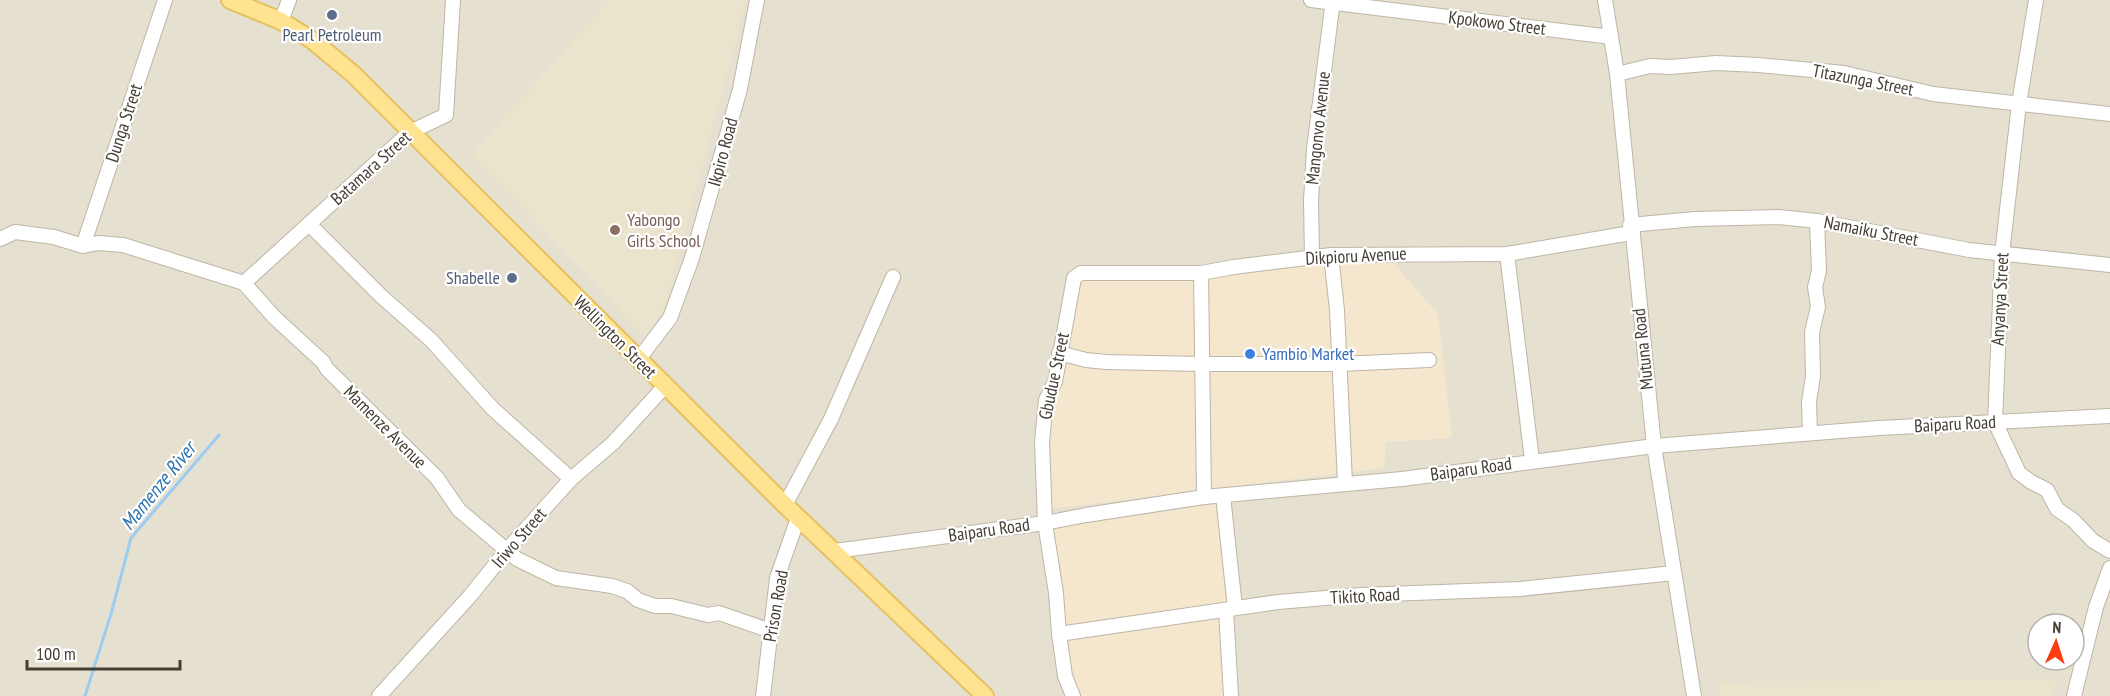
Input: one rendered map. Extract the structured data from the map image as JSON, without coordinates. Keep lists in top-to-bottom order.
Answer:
{
  "streets": {
    "main road": ["Wellington Street"],
    "street": [
      "Kpokowo Street",
      "Titazunga Street",
      "Dunga Street",
      "Mangonvo Avenue",
      "Ikpiro Road",
      "Batamara Street",
      "Namaiku Street",
      "Dikpioru Avenue",
      "Anyanya Street",
      "Mutuna Road",
      "Gbudue Street",
      "Baiparu Road",
      "Mamenze Avenue",
      "Iriwo Street",
      "Tikito Road",
      "Prison Road"
    ]
  },
  "crossings": [
    ["Kpokowo Street", "Mangonvo Avenue"],
    ["Kpokowo Street", "Mutuna Road"],
    ["Titazunga Street", "Anyanya Street"],
    ["Titazunga Street", "Mutuna Road"],
    ["Mangonvo Avenue", "Dikpioru Avenue"],
    ["Ikpiro Road", "Wellington Street"],
    ["Batamara Street", "Wellington Street"],
    ["Batamara Street", "Mamenze Avenue"],
    ["Namaiku Street", "Dikpioru Avenue"],
    ["Namaiku Street", "Anyanya Street"],
    ["Namaiku Street", "Mutuna Road"],
    ["Dikpioru Avenue", "Mutuna Road"],
    ["Dikpioru Avenue", "Gbudue Street"],
    ["Anyanya Street", "Baiparu Road"],
    ["Wellington Street", "Baiparu Road"],
    ["Wellington Street", "Iriwo Street"],
    ["Wellington Street", "Prison Road"],
    ["Mutuna Road", "Baiparu Road"],
    ["Mutuna Road", "Tikito Road"],
    ["Gbudue Street", "Baiparu Road"],
    ["Gbudue Street", "Tikito Road"],
    ["Mamenze Avenue", "Iriwo Street"],
    ["Mamenze Avenue", "Prison Road"]
  ],
  "water": ["Mamenze River"],
  "places": [
    "Pearl Petroleum",
    "Yabongo Girls School",
    "Shabelle",
    "Yambio Market"
  ],
  "scale_bar": "100 m",
  "north": "top"
}
